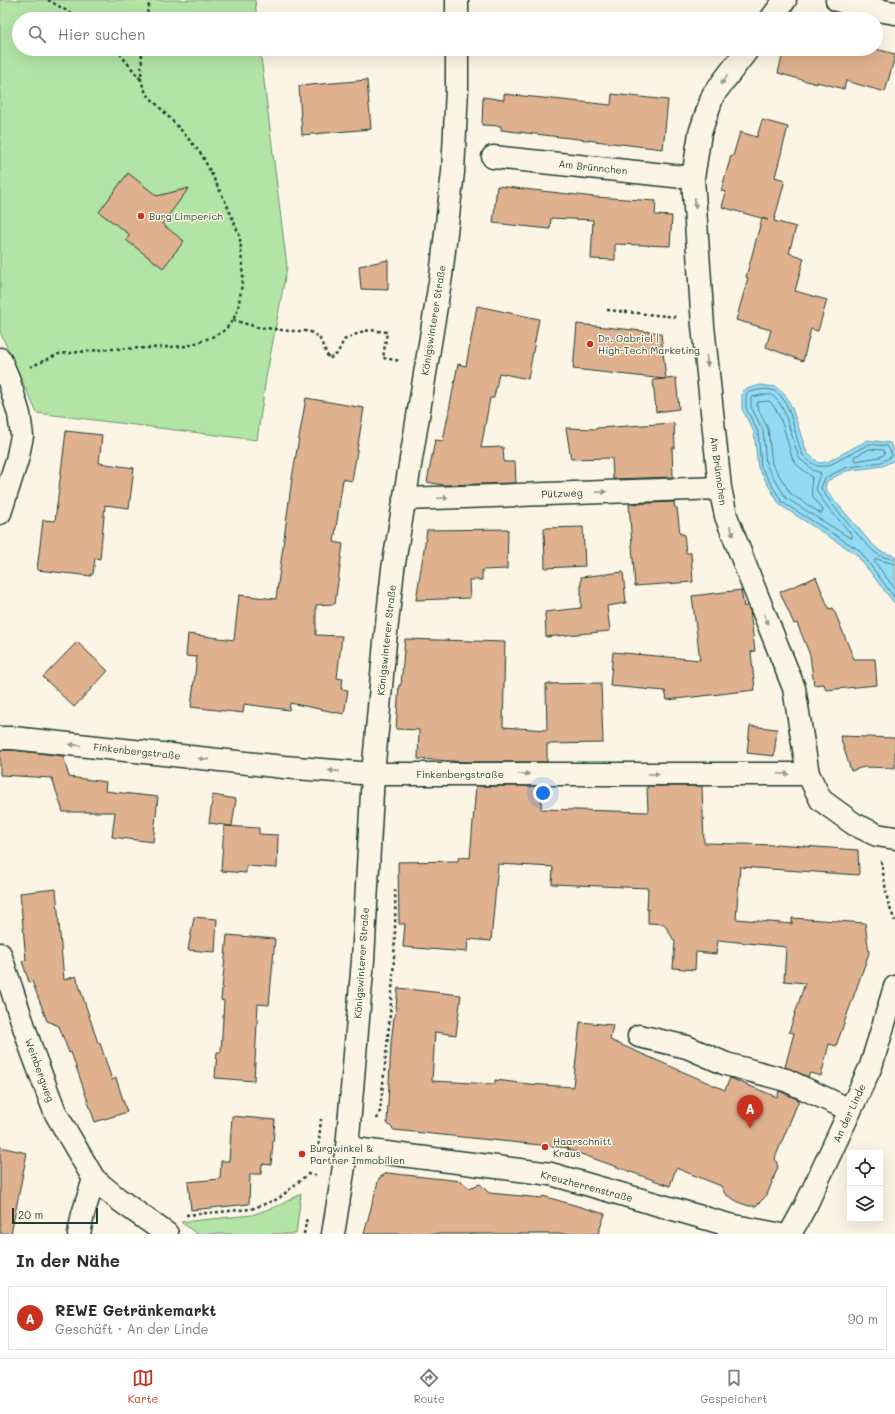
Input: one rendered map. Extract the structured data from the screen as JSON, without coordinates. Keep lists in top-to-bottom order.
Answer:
{
  "streets": {
    "street": [
      "Am Brünnchen",
      "Königswinterer Straße",
      "Pützweg",
      "Finkenbergstraße",
      "Weinbergweg",
      "An der Linde",
      "Kreuzherrenstraße"
    ]
  },
  "crossings": [
    ["Am Brünnchen", "Pützweg"],
    ["Am Brünnchen", "Finkenbergstraße"],
    ["Königswinterer Straße", "Pützweg"],
    ["Königswinterer Straße", "Finkenbergstraße"],
    ["Königswinterer Straße", "Kreuzherrenstraße"]
  ],
  "one_way": ["Am Brünnchen", "Pützweg"],
  "places": [
    "Burg Limperich",
    "Dr. Gabriel | High-Tech Marketing",
    "Haarschnitt Kraus",
    "Burgwinkel & Partner Immobilien"
  ],
  "scale_bar": "20 m",
  "page": {
    "search": "Hier suchen",
    "pins": "A",
    "scale": "20 m",
    "heading": "In der Nähe",
    "list": [
      {
        "mark": "A",
        "name": "REWE Getränkemarkt",
        "note": "Geschäft · An der Linde",
        "value": "90 m"
      }
    ],
    "nav": ["Karte", "Route", "Gespeichert"]
  }
}
